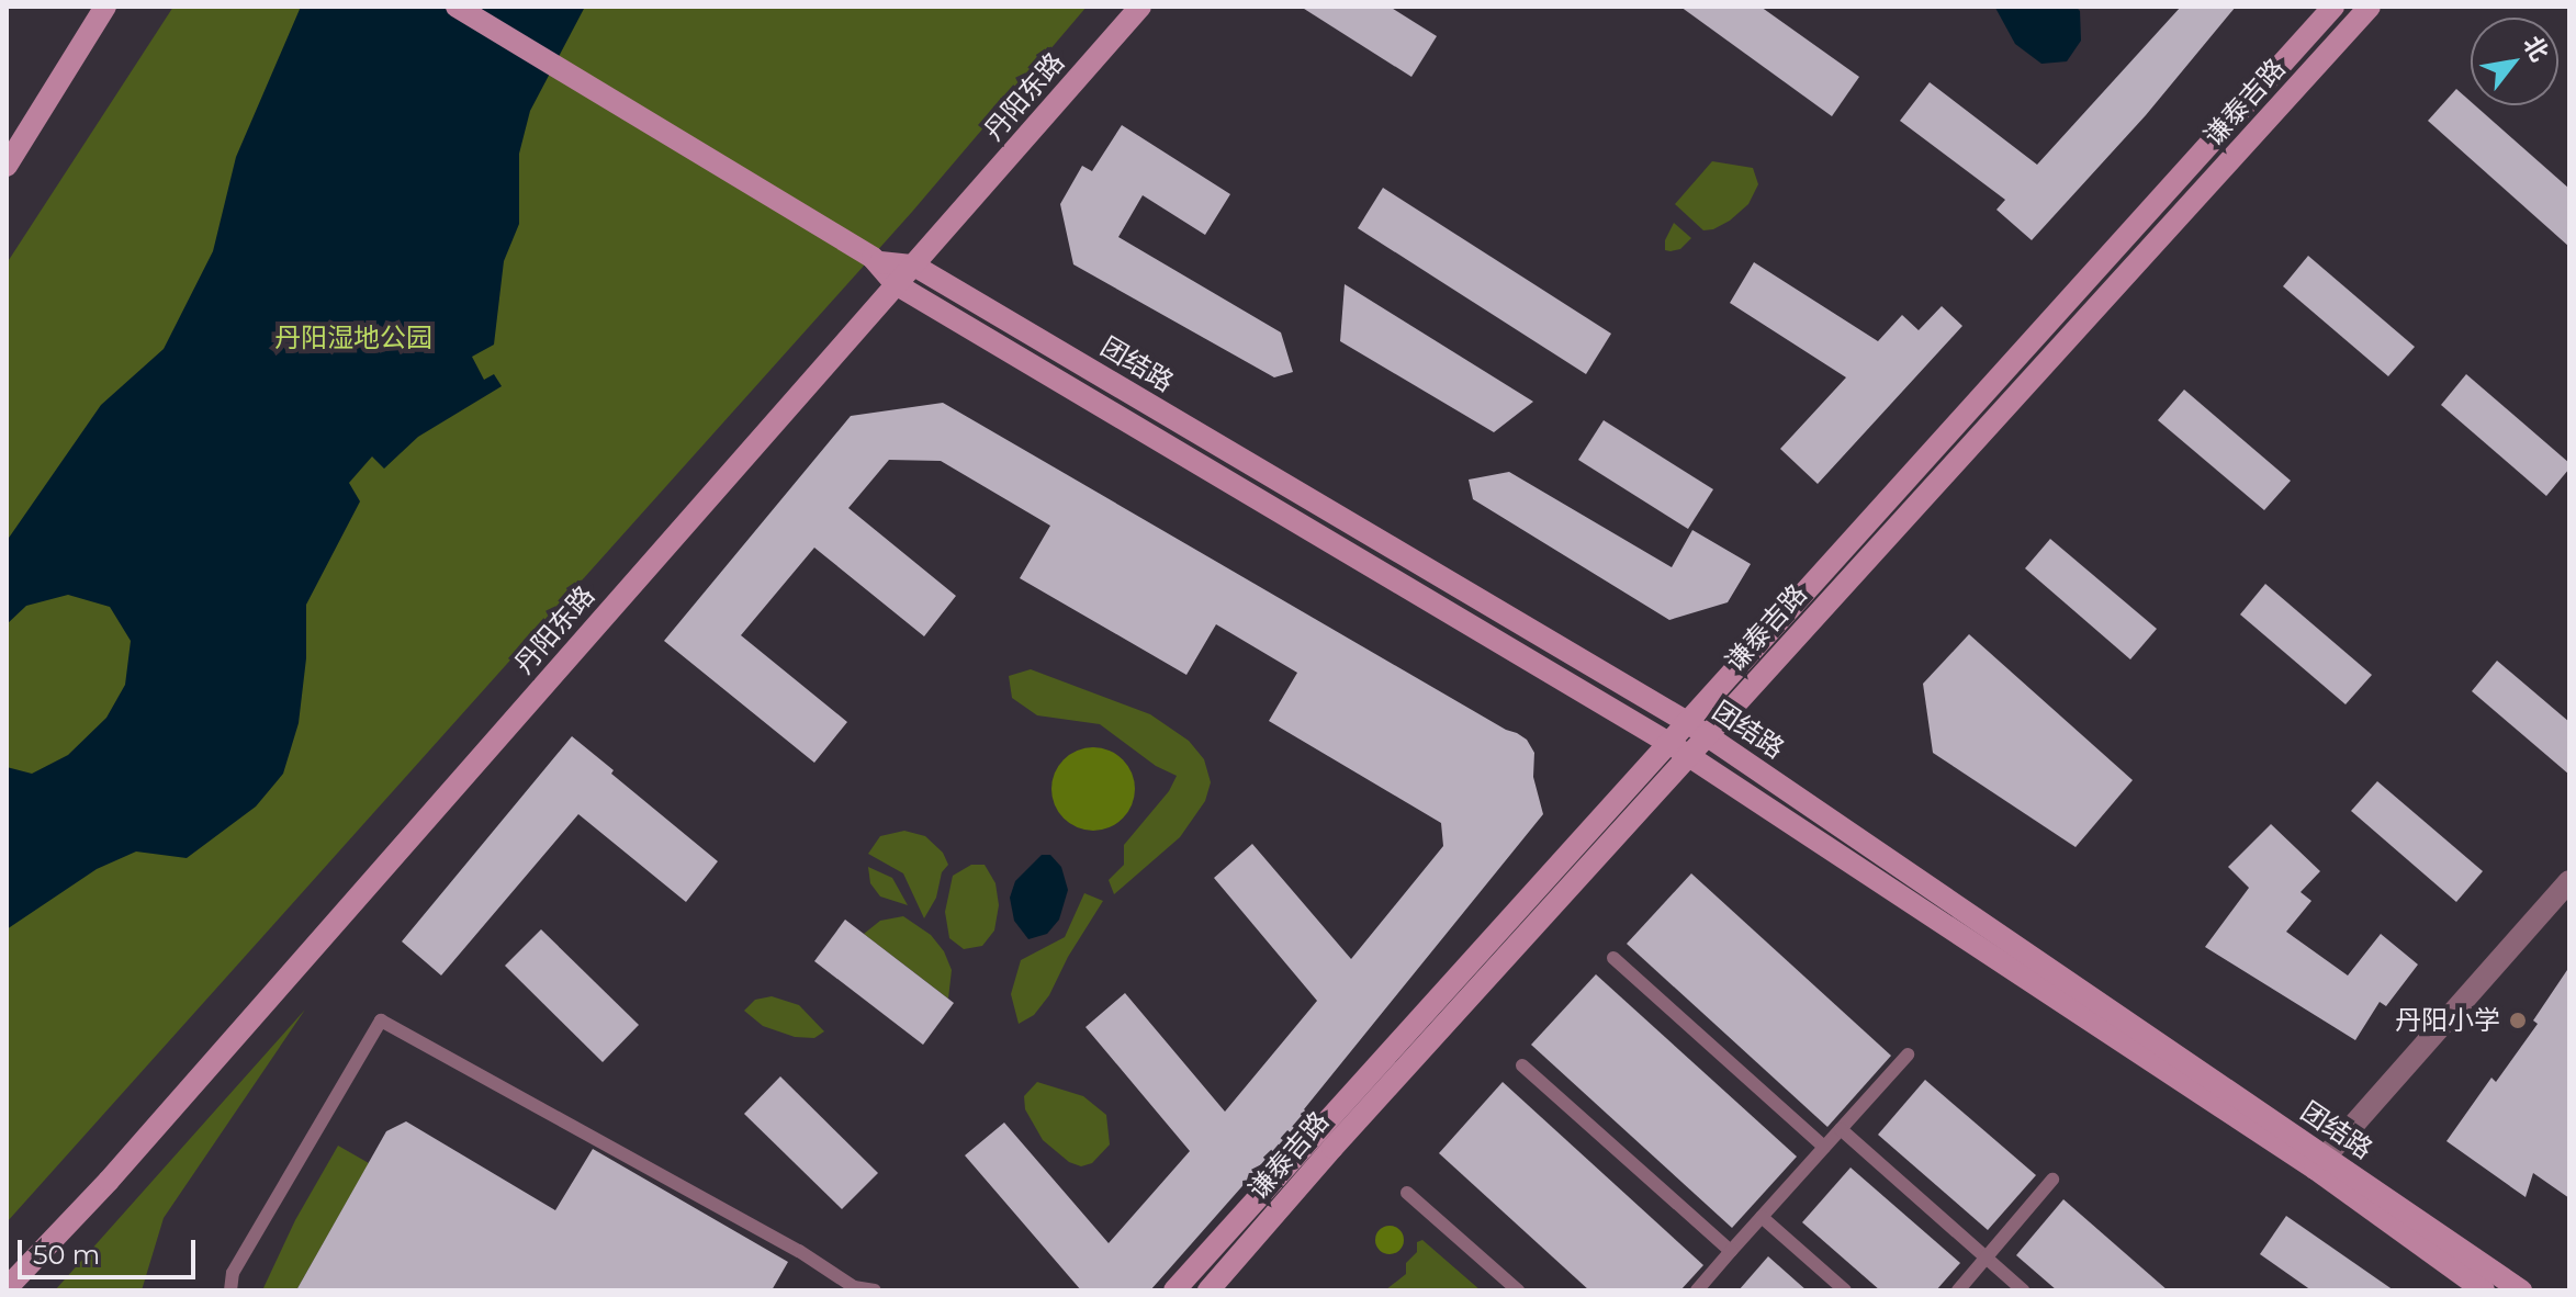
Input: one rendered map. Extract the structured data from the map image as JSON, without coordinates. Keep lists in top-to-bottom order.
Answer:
{
  "streets": {
    "street": ["丹阳东路", "谦泰吉路", "团结路"]
  },
  "crossings": [
    ["丹阳东路", "团结路"],
    ["谦泰吉路", "团结路"]
  ],
  "parks": ["丹阳湿地公园"],
  "places": ["丹阳小学"],
  "scale_bar": "50 m",
  "north": "top right"
}
